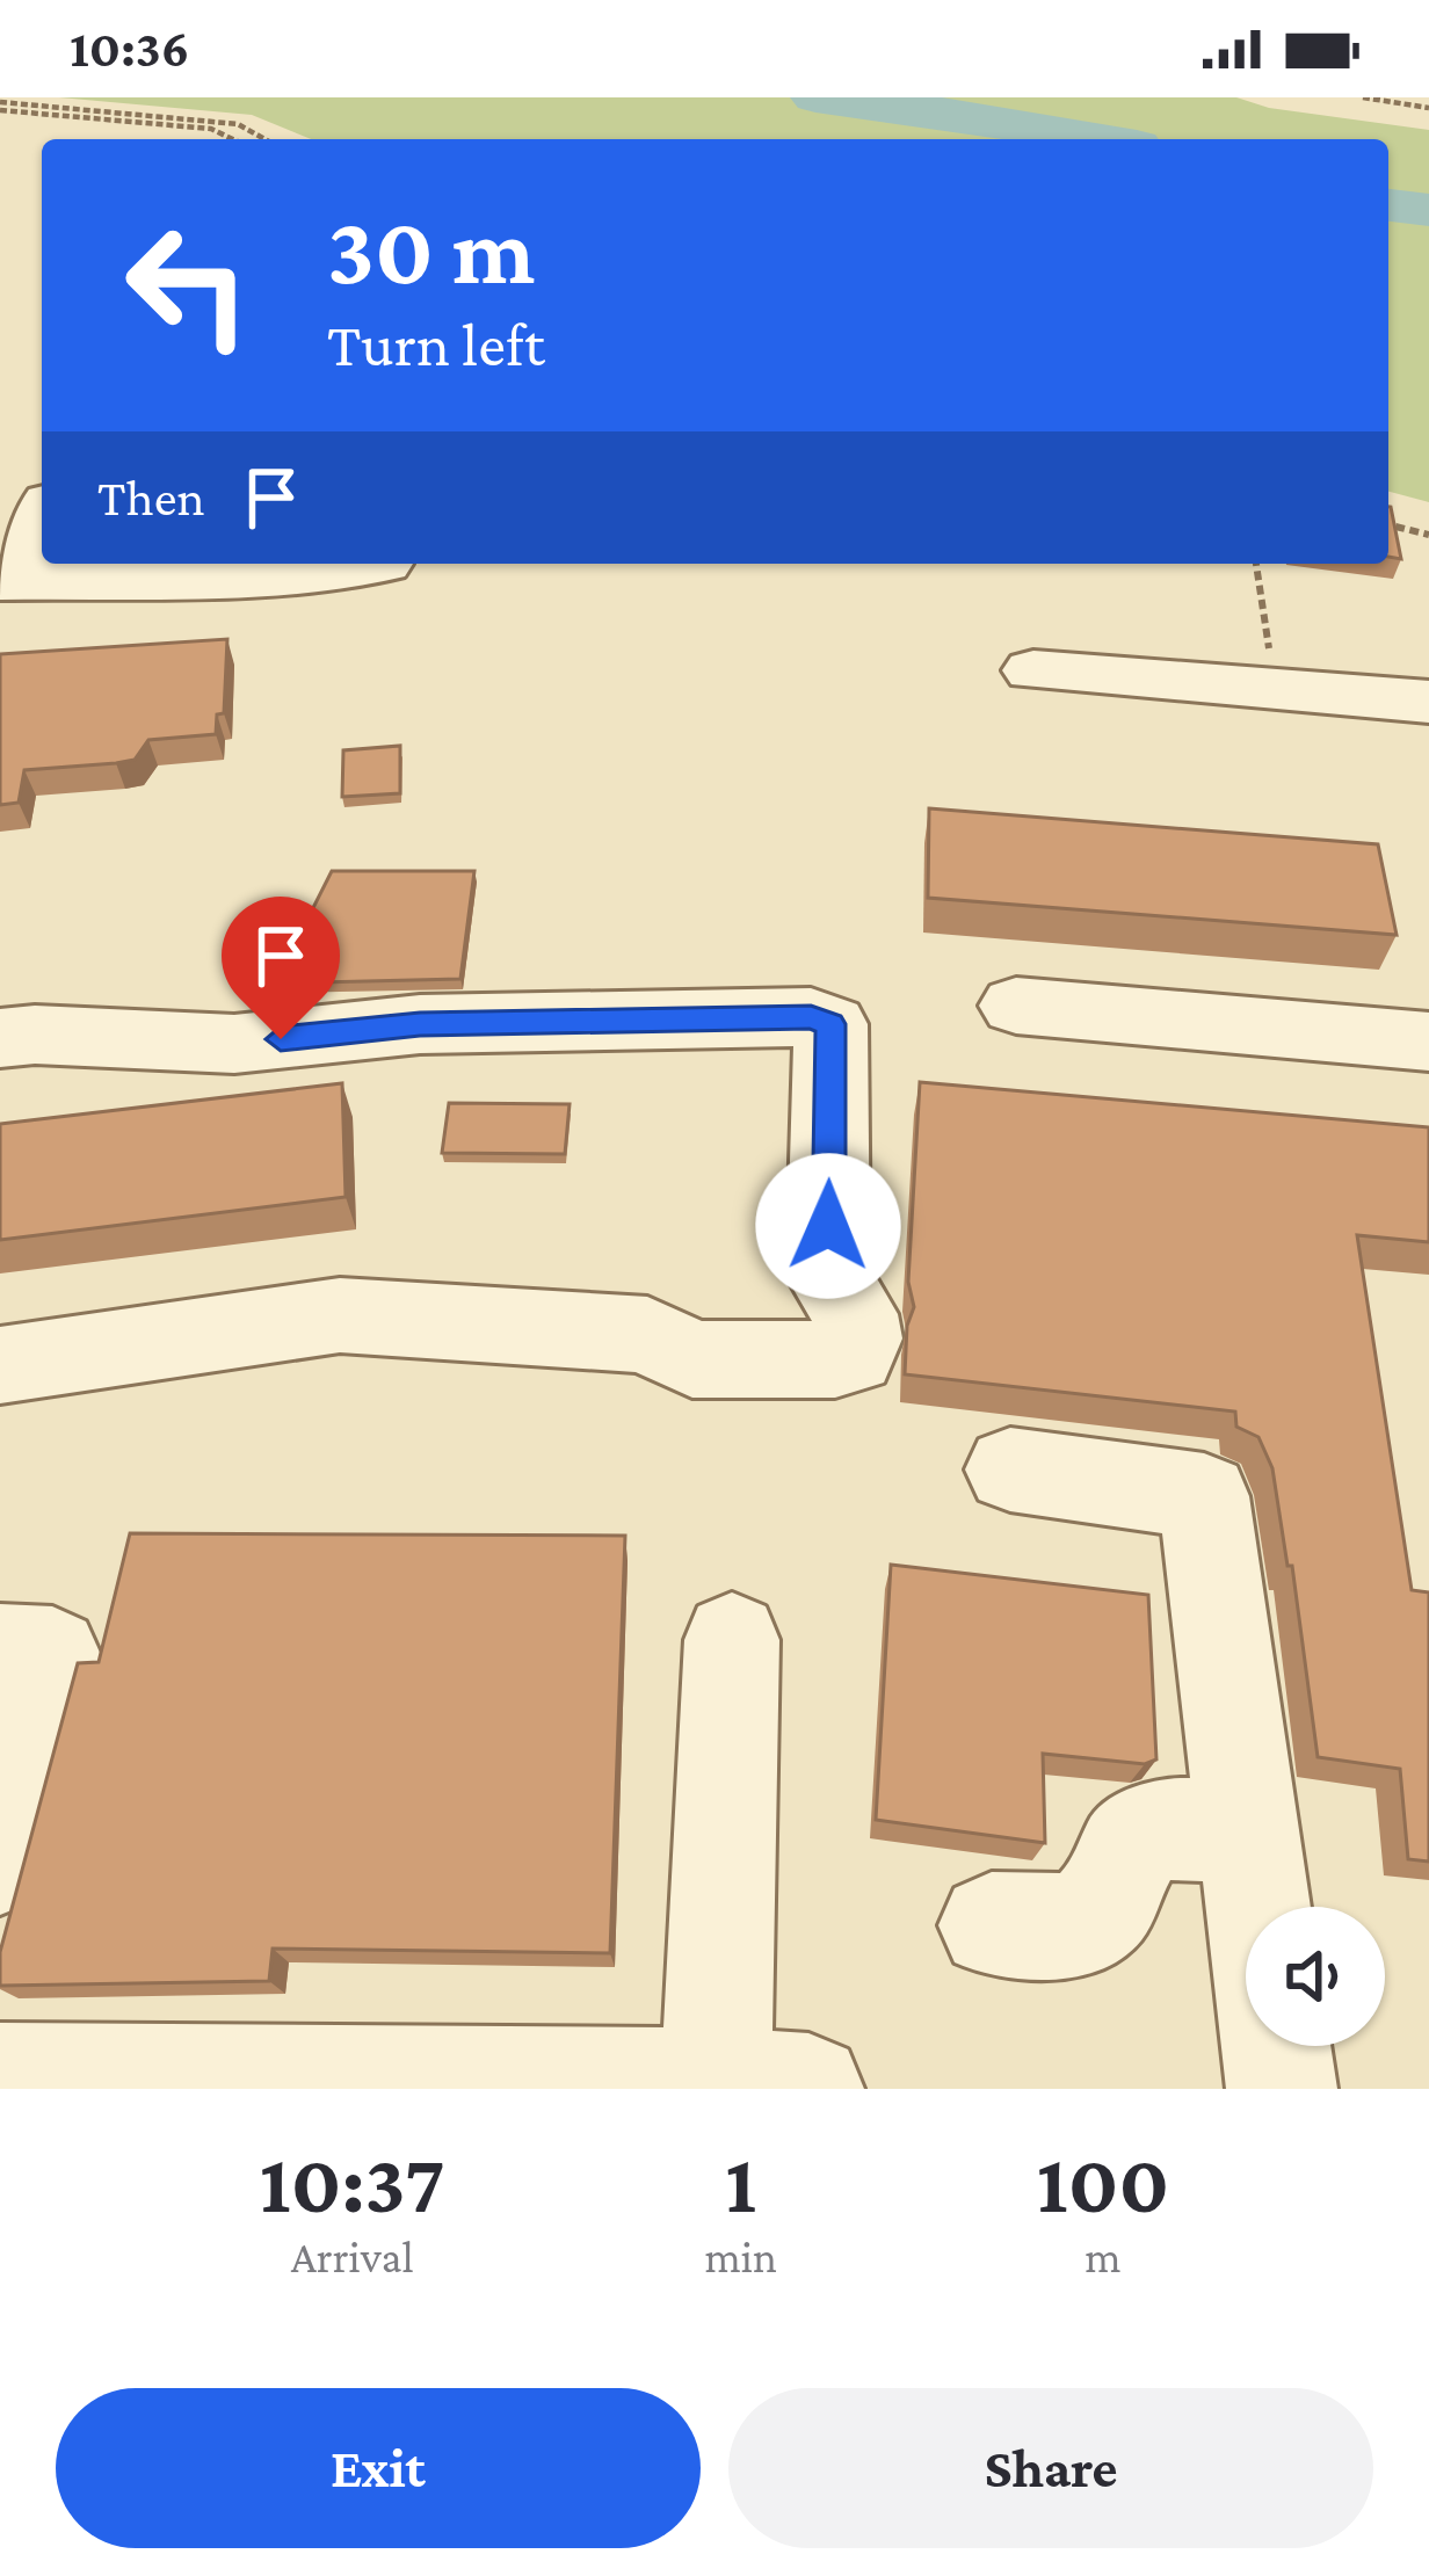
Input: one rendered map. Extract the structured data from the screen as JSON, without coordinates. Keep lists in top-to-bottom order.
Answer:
{
  "page": {
    "status": "10:36",
    "turn": ["30 m", "Turn left"],
    "then": "Then",
    "eta": [
      "10:37",
      "Arrival",
      "1",
      "min",
      "100",
      "m"
    ],
    "buttons": ["Exit", "Share"]
  }
}
